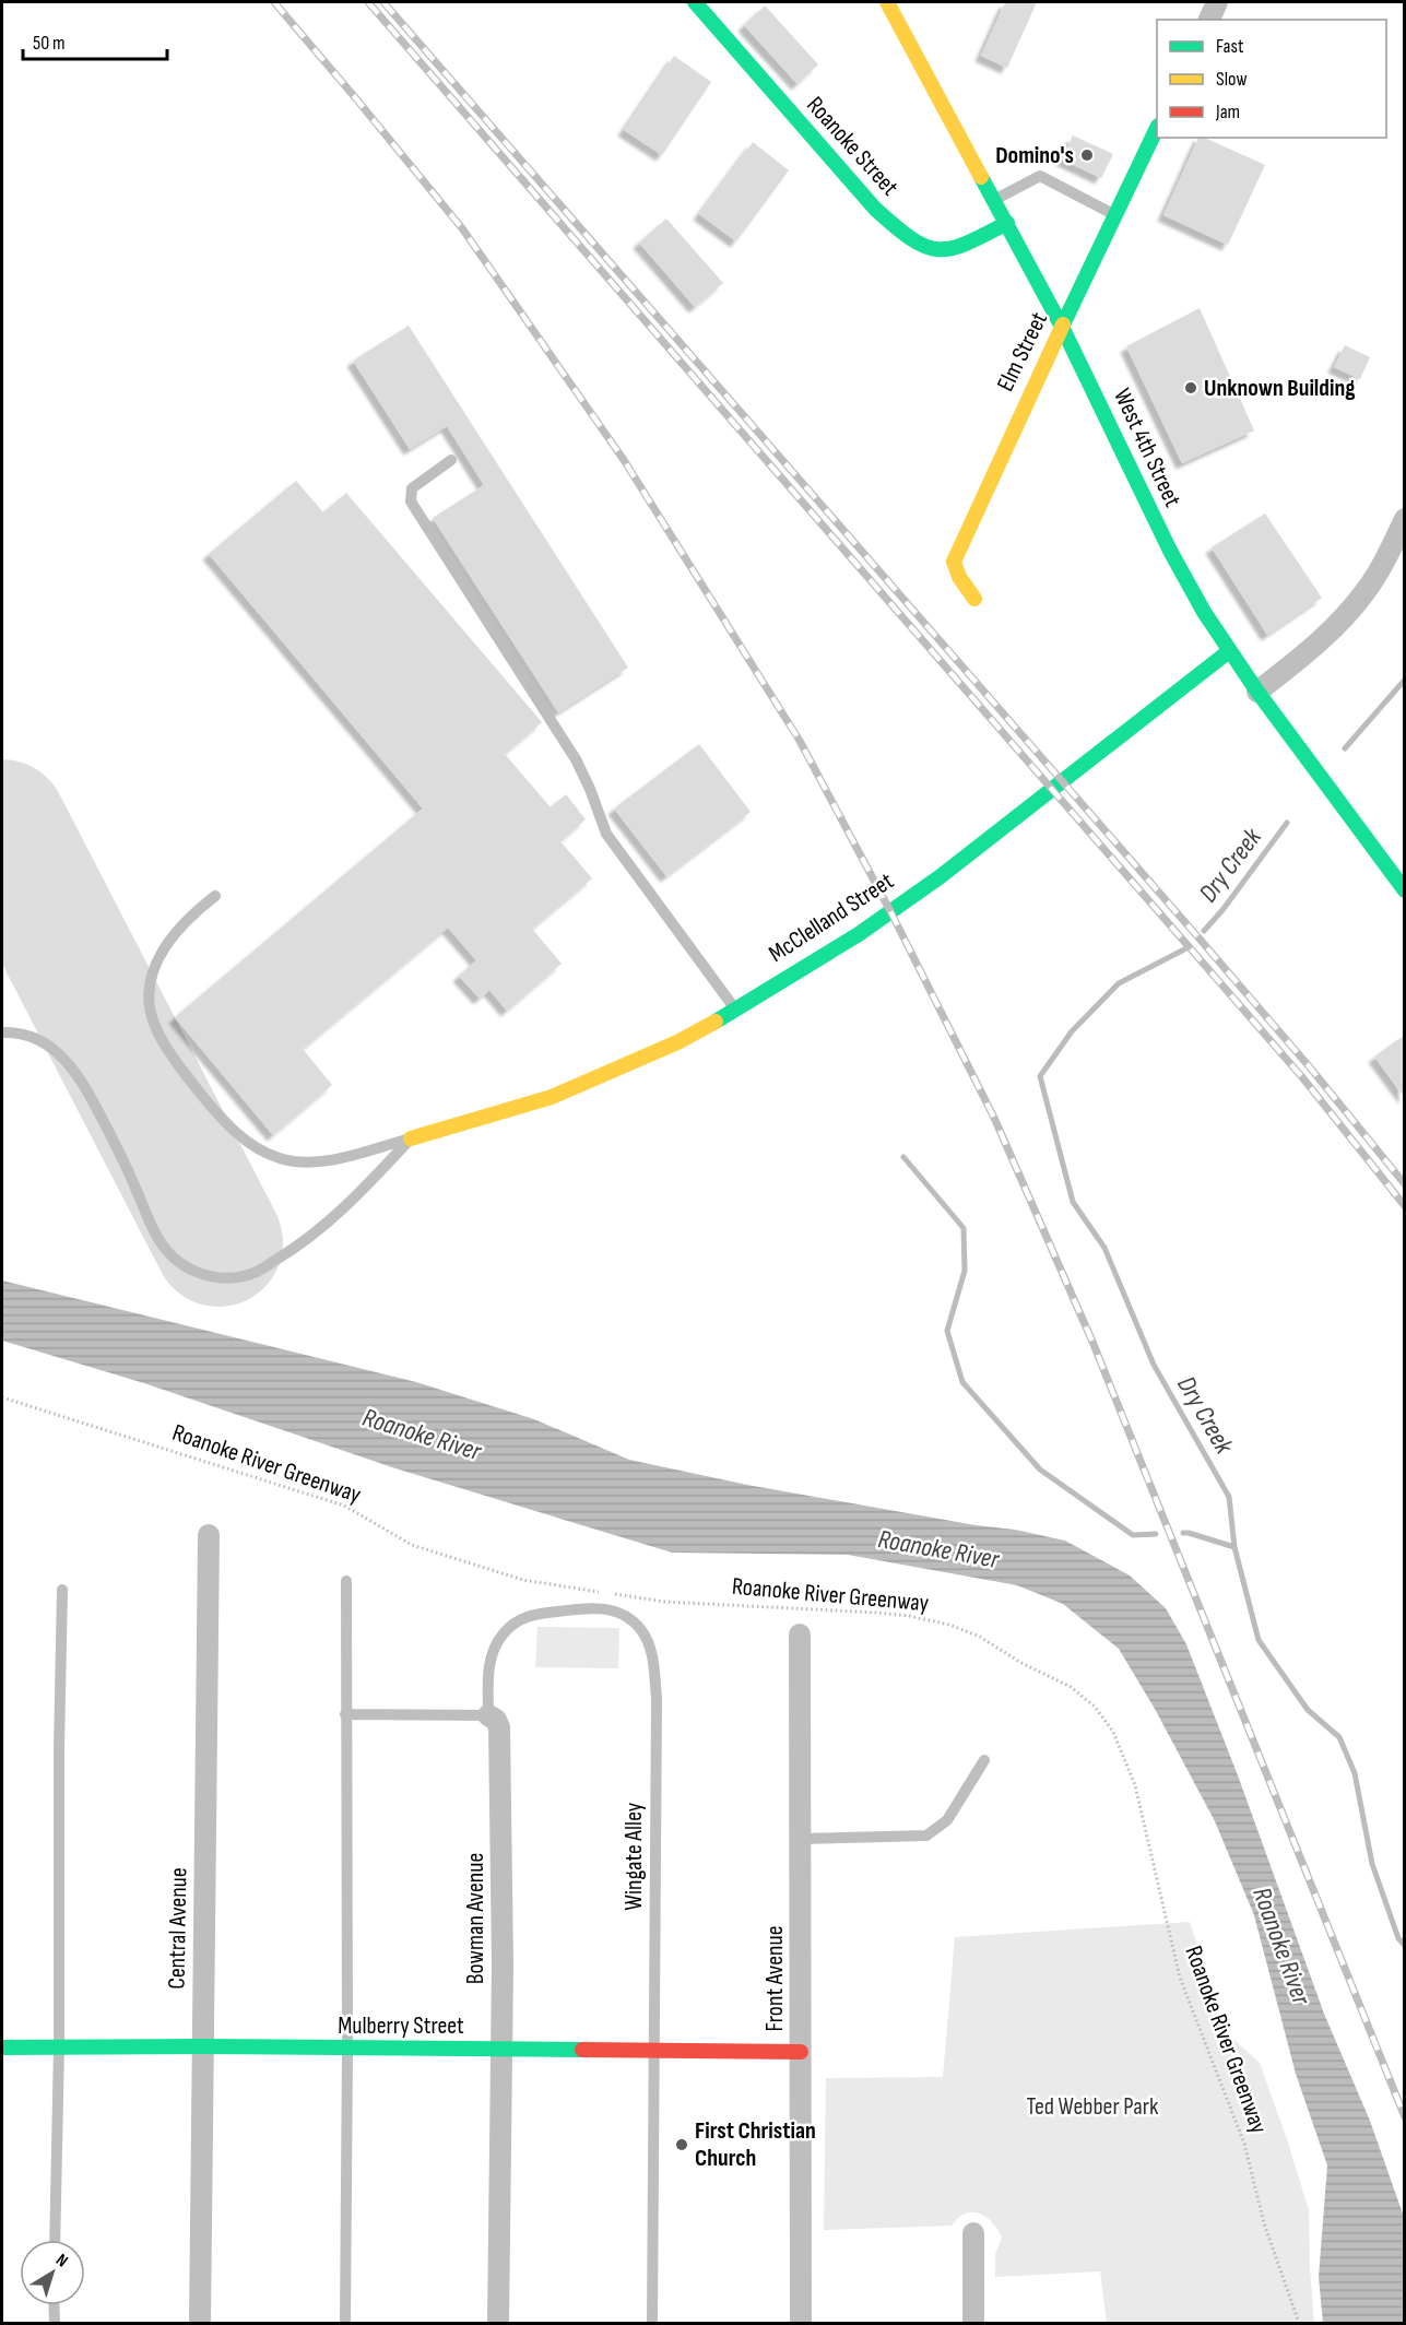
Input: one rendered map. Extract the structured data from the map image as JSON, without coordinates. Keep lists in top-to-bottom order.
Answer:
{
  "streets": {
    "street": [
      "Roanoke Street",
      "Elm Street",
      "West 4th Street",
      "McClelland Street",
      "Bowman Avenue",
      "Central Avenue",
      "Front Avenue",
      "Mulberry Street"
    ],
    "lane": ["Wingate Alley"],
    "path": ["Roanoke River Greenway"]
  },
  "crossings": [
    ["Roanoke Street", "West 4th Street"],
    ["Elm Street", "West 4th Street"],
    ["West 4th Street", "McClelland Street"],
    ["Wingate Alley", "Bowman Avenue"],
    ["Wingate Alley", "Mulberry Street"],
    ["Bowman Avenue", "Mulberry Street"],
    ["Central Avenue", "Mulberry Street"],
    ["Front Avenue", "Mulberry Street"]
  ],
  "water": ["Dry Creek", "Roanoke River"],
  "parks": ["Ted Webber Park"],
  "places": ["Domino's", "Unknown Building", "First Christian Church"],
  "legend": ["Fast", "Slow", "Jam"],
  "scale_bar": "50 m",
  "north": "top right"
}
